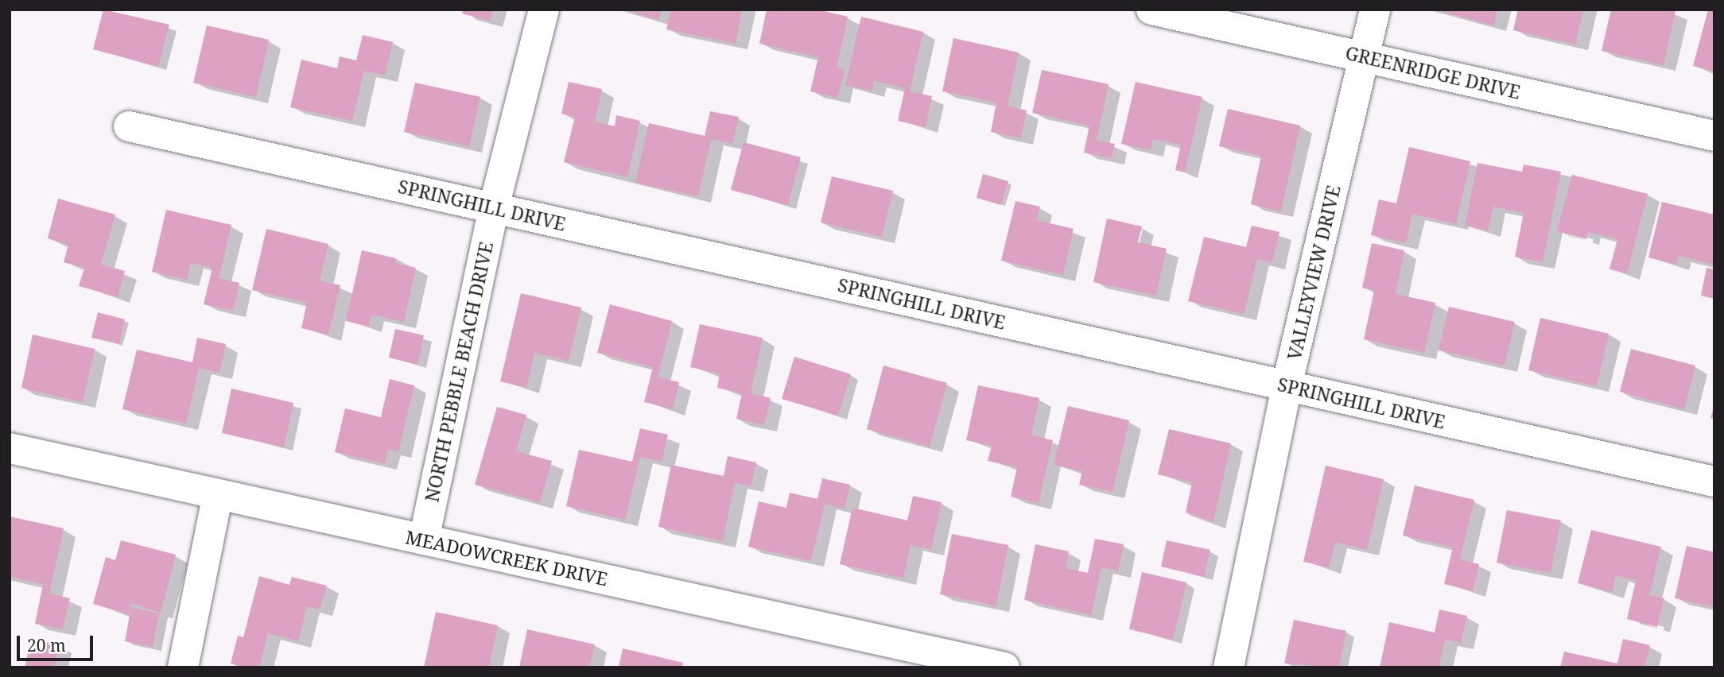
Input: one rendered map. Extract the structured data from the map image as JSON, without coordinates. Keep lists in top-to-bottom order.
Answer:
{
  "streets": {
    "street": [
      "GREENRIDGE DRIVE",
      "SPRINGHILL DRIVE",
      "VALLEYVIEW DRIVE",
      "NORTH PEBBLE BEACH DRIVE",
      "MEADOWCREEK DRIVE"
    ]
  },
  "crossings": [
    ["GREENRIDGE DRIVE", "VALLEYVIEW DRIVE"],
    ["SPRINGHILL DRIVE", "VALLEYVIEW DRIVE"],
    ["SPRINGHILL DRIVE", "NORTH PEBBLE BEACH DRIVE"],
    ["NORTH PEBBLE BEACH DRIVE", "MEADOWCREEK DRIVE"]
  ],
  "scale_bar": "20 m"
}
